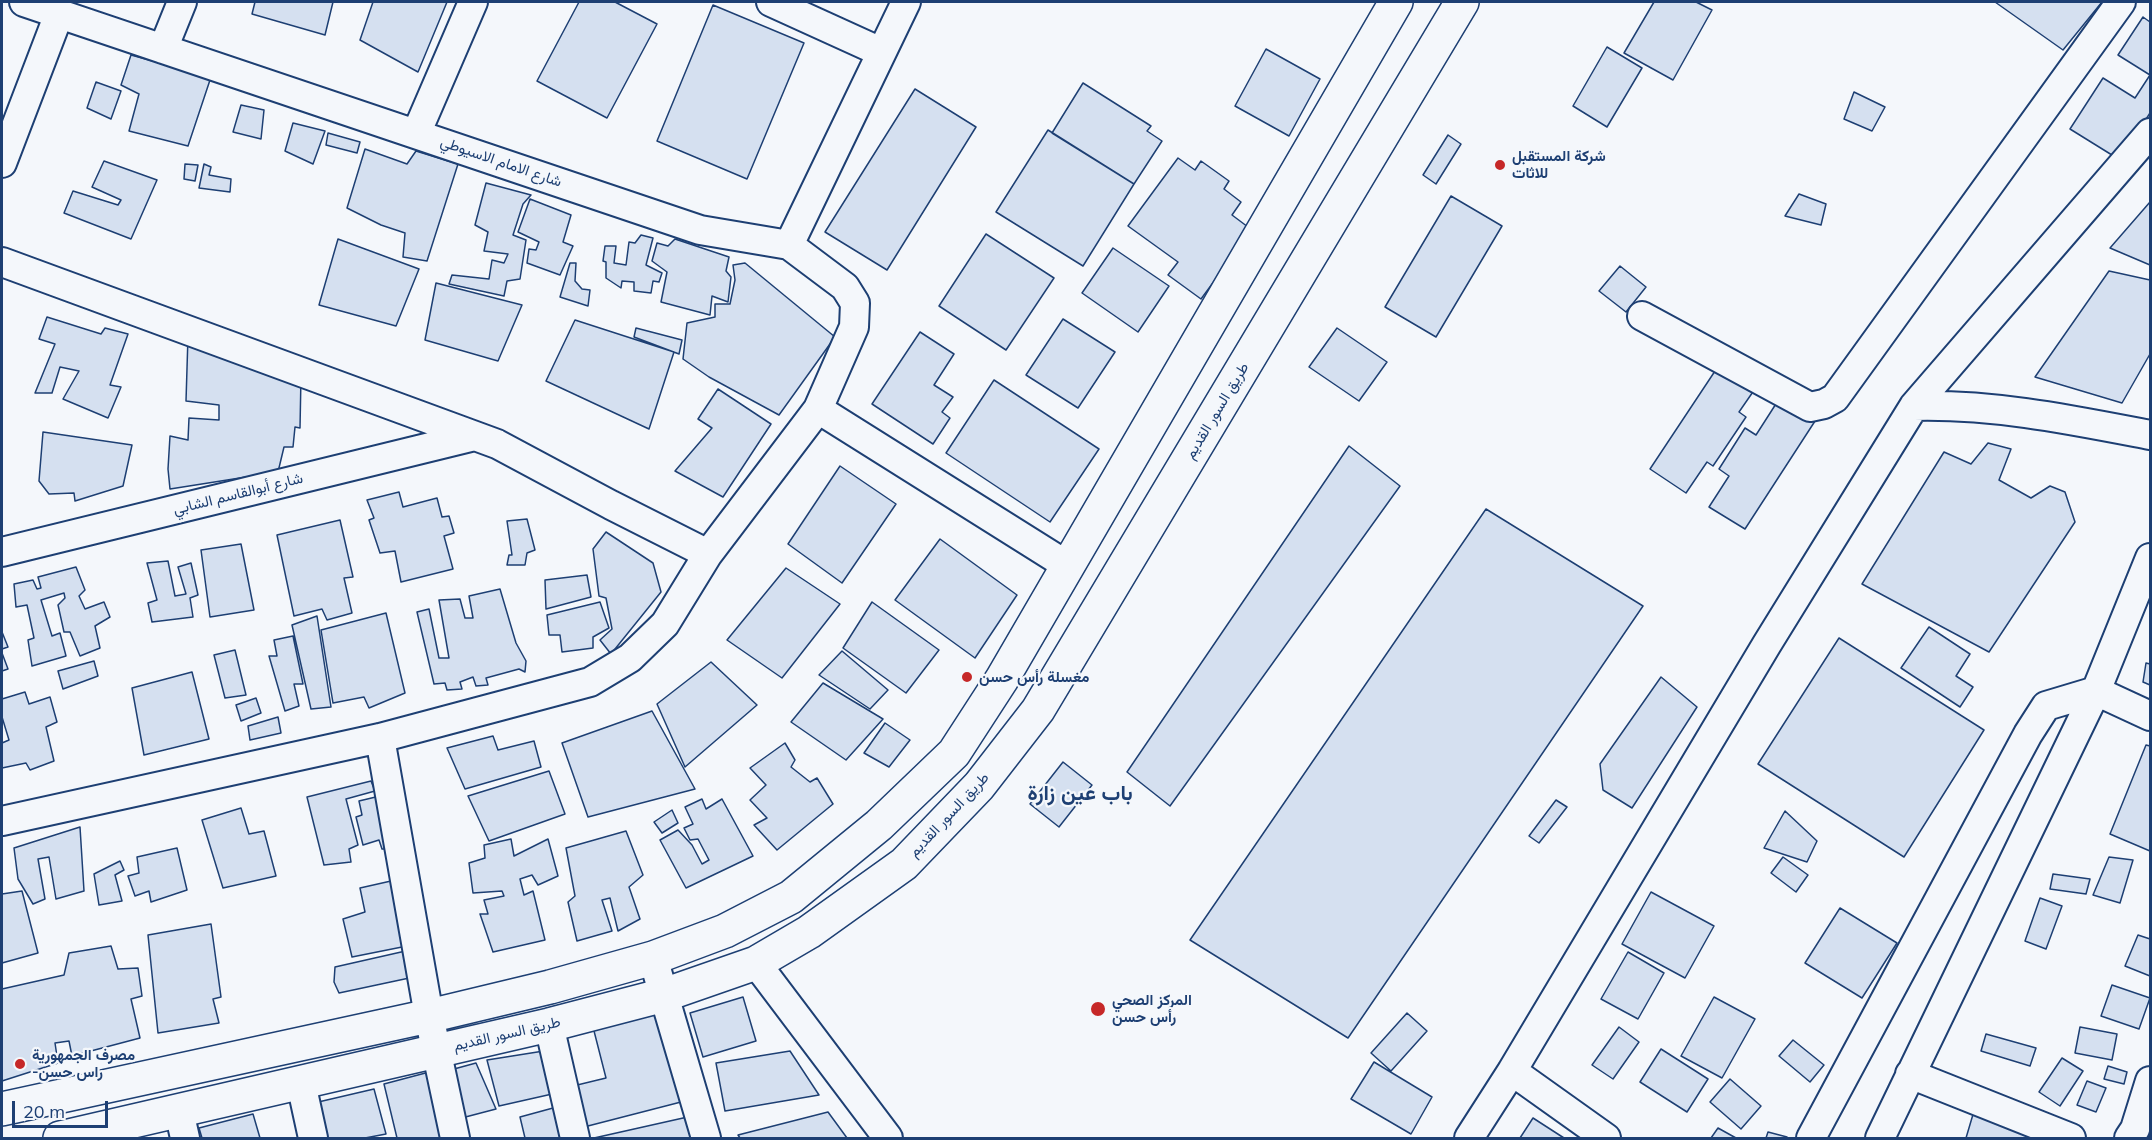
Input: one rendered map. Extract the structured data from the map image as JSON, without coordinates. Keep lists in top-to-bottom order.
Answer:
{
  "streets": {
    "main road": ["طريق السور القديم"],
    "street": ["شارع الامام الاسيوطي", "شارع أبوالقاسم الشابي"]
  },
  "districts": ["باب عين زارة"],
  "places": [
    "شركة المستقبل للاثات",
    "مغسلة رأس حسن",
    "المركز الصحي رأس حسن",
    "مصرف الجمهورية -راس حسن"
  ],
  "scale_bar": "20 m"
}
